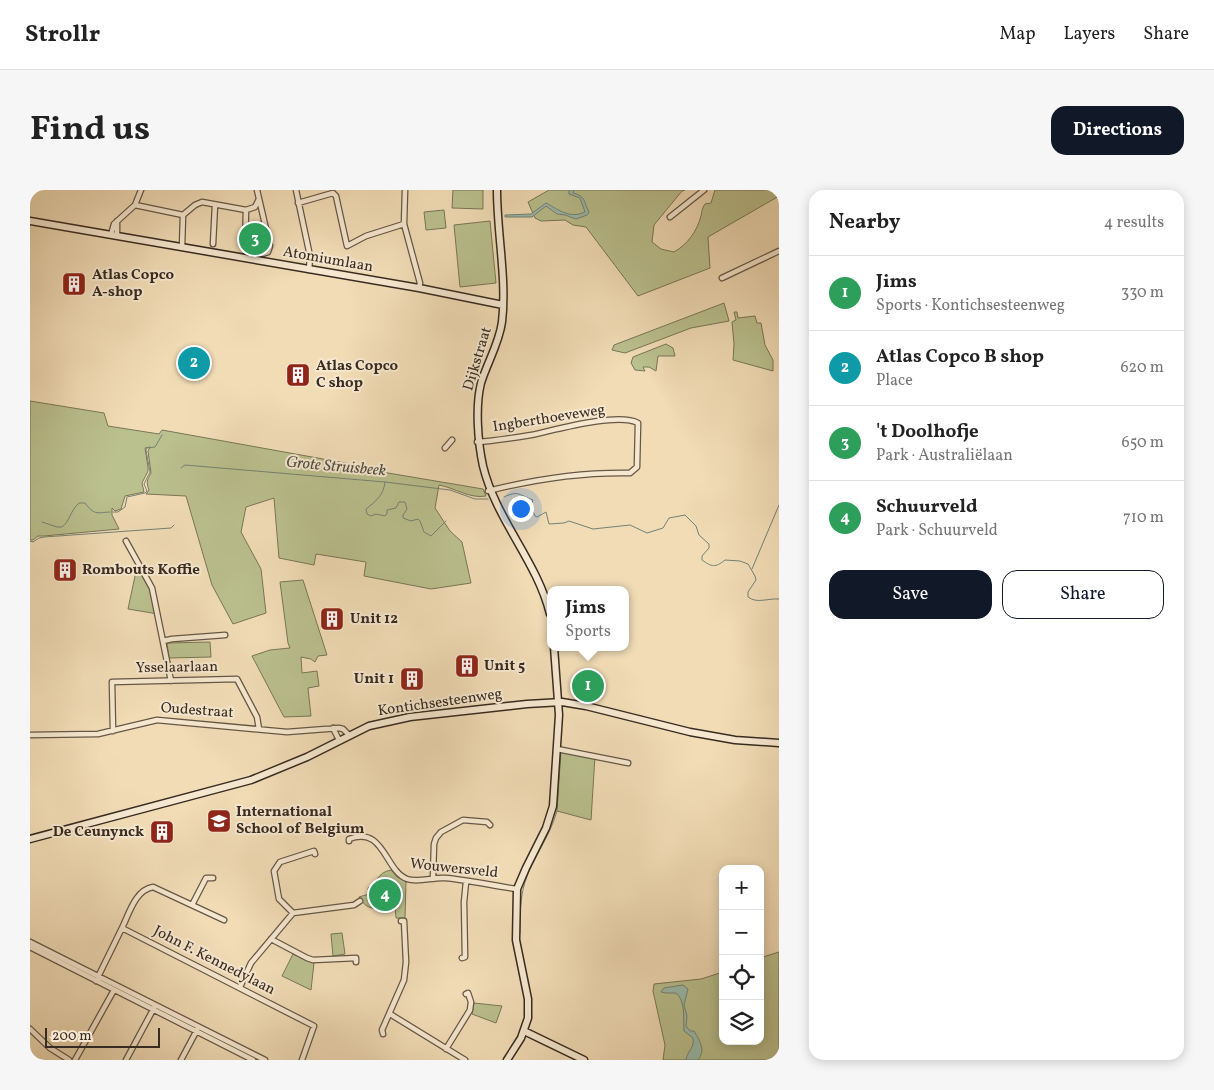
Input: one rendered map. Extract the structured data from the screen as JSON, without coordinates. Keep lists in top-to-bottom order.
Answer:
{
  "streets": {
    "street": [
      "Atomiumlaan",
      "Dijkstraat",
      "Ingberthoeveweg",
      "Ysselaarlaan",
      "Kontichsesteenweg",
      "Oudestraat",
      "Wouwersveld",
      "John F. Kennedylaan"
    ]
  },
  "crossings": [
    ["Atomiumlaan", "Dijkstraat"],
    ["Dijkstraat", "Ingberthoeveweg"],
    ["Ysselaarlaan", "Oudestraat"],
    ["Kontichsesteenweg", "Oudestraat"]
  ],
  "water": ["Grote Struisbeek"],
  "places": {
    "building": [
      "Atlas Copco A-shop",
      "Atlas Copco C shop",
      "Rombouts Koffie",
      "Unit 12",
      "Unit 5",
      "Unit 1",
      "De Ceunynck"
    ],
    "school or university": ["International School of Belgium"]
  },
  "scale_bar": "200 m",
  "page": {
    "header": "Strollr",
    "nav": ["Map", "Layers", "Share"],
    "title": "Find us",
    "buttons": [
      "Directions",
      ["Save", "Share"]
    ],
    "heading": ["Nearby", "4 results"],
    "pins": [
      "3",
      "2",
      "1",
      "4"
    ],
    "list": [
      {
        "mark": "1",
        "name": "Jims",
        "note": "Sports · Kontichsesteenweg",
        "value": "330 m"
      },
      {
        "mark": "2",
        "name": "Atlas Copco B shop",
        "note": "Place",
        "value": "620 m"
      },
      {
        "mark": "3",
        "name": "'t Doolhofje",
        "note": "Park · Australiëlaan",
        "value": "650 m"
      },
      {
        "mark": "4",
        "name": "Schuurveld",
        "note": "Park · Schuurveld",
        "value": "710 m"
      }
    ],
    "popup": ["Jims", "Sports"],
    "map_buttons": ["+", "−"],
    "scale": "200 m"
  }
}
